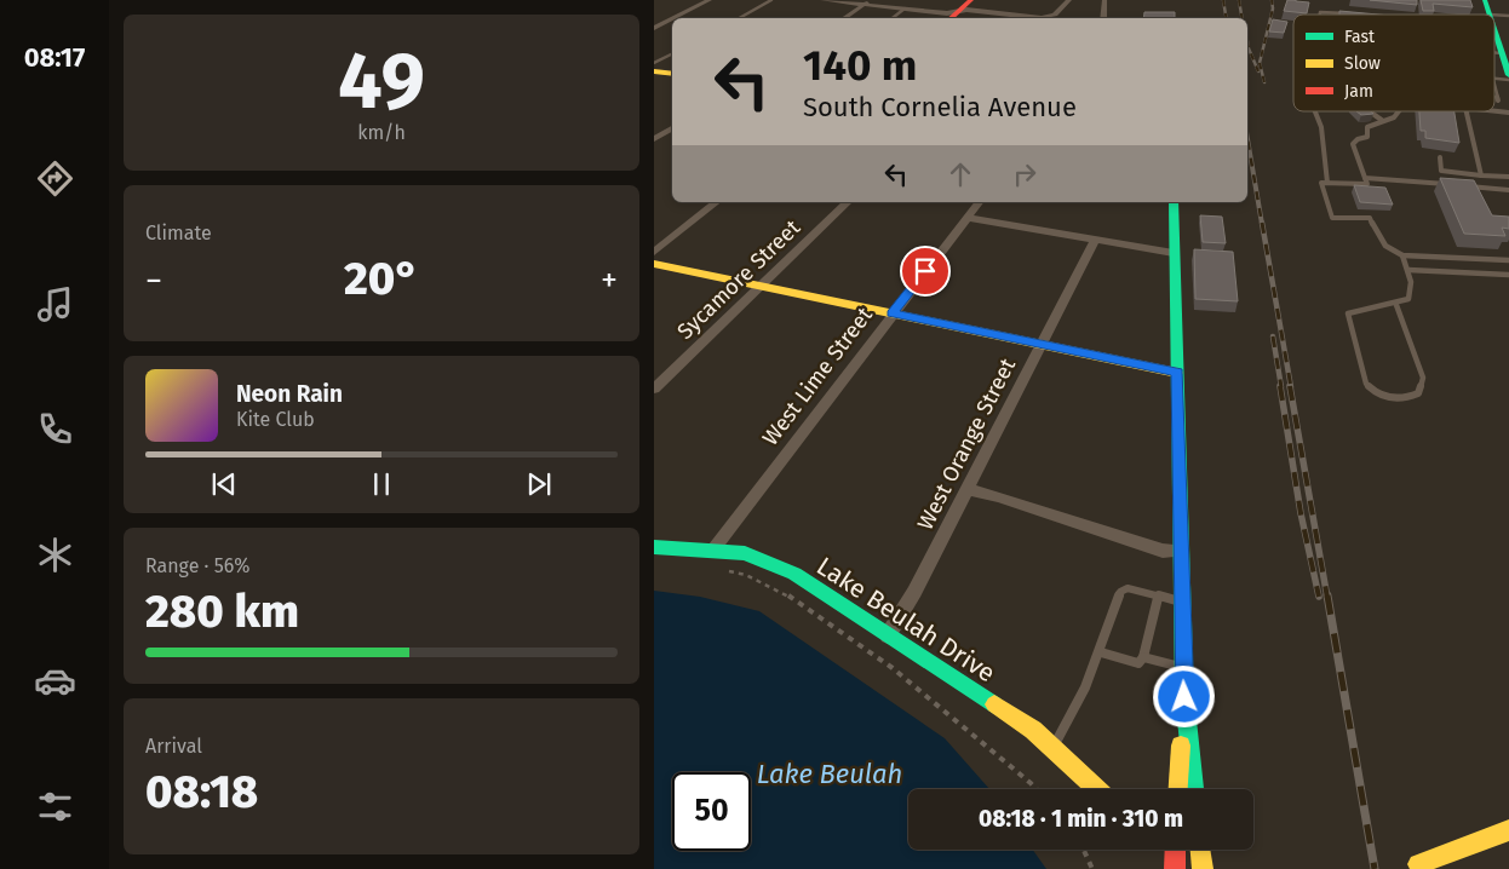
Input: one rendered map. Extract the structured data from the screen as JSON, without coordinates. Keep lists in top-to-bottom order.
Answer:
{
  "streets": {
    "main road": ["Lake Beulah Drive"],
    "street": ["Sycamore Street", "West Lime Street", "West Orange Street"]
  },
  "crossings": [
    ["West Lime Street", "Lake Beulah Drive"],
    ["West Orange Street", "Lake Beulah Drive"]
  ],
  "water": ["Lake Beulah"],
  "legend": ["Fast", "Slow", "Jam"],
  "page": {
    "tabs": "08:17",
    "tile": [
      ["49", "km/h"],
      "Climate",
      ["Range · 56%", "280 km"],
      ["Arrival", "08:18"]
    ],
    "turn": ["140 m", "South Cornelia Avenue"],
    "heat": ["−", "20°", "+"],
    "song": ["Neon Rain", "Kite Club"],
    "limit": "50",
    "trip": "08:18 · 1 min · 310 m"
  }
}
